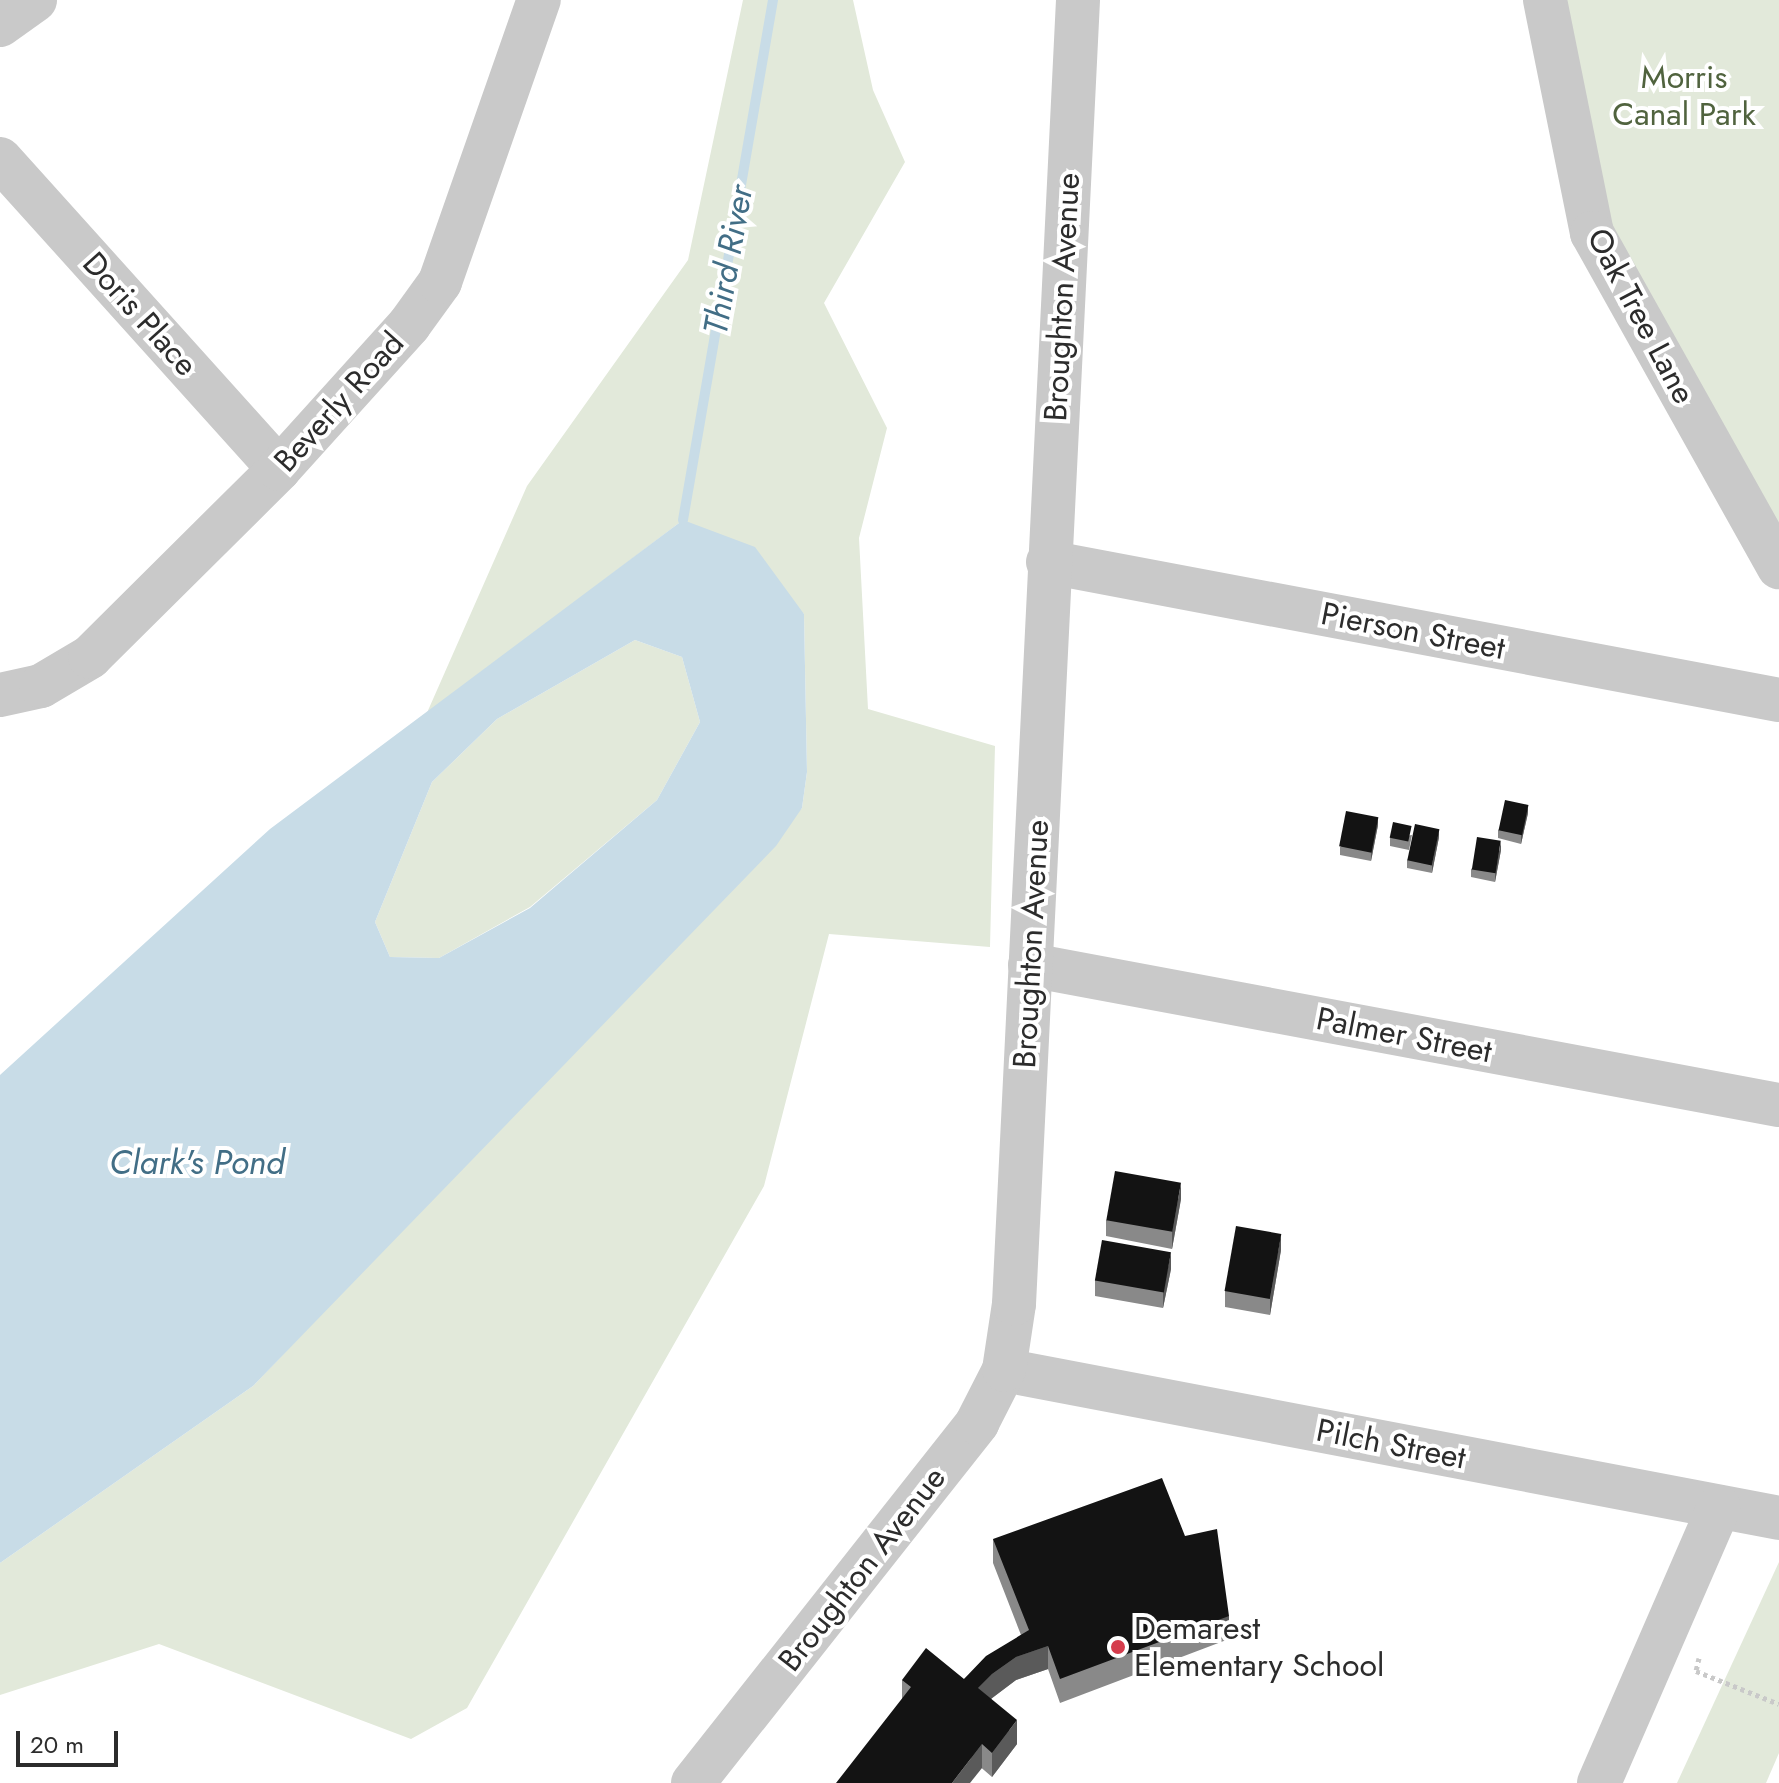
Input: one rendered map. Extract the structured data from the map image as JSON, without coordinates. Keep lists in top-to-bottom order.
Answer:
{
  "streets": {
    "street": [
      "Broughton Avenue",
      "Doris Place",
      "Oak Tree Lane",
      "Beverly Road",
      "Pierson Street",
      "Palmer Street",
      "Pilch Street"
    ]
  },
  "crossings": [
    ["Broughton Avenue", "Pierson Street"],
    ["Broughton Avenue", "Palmer Street"],
    ["Broughton Avenue", "Pilch Street"],
    ["Doris Place", "Beverly Road"]
  ],
  "water": ["Third River", "Clark's Pond"],
  "parks": ["Morris Canal Park"],
  "places": ["Demarest Elementary School"],
  "scale_bar": "20 m"
}
